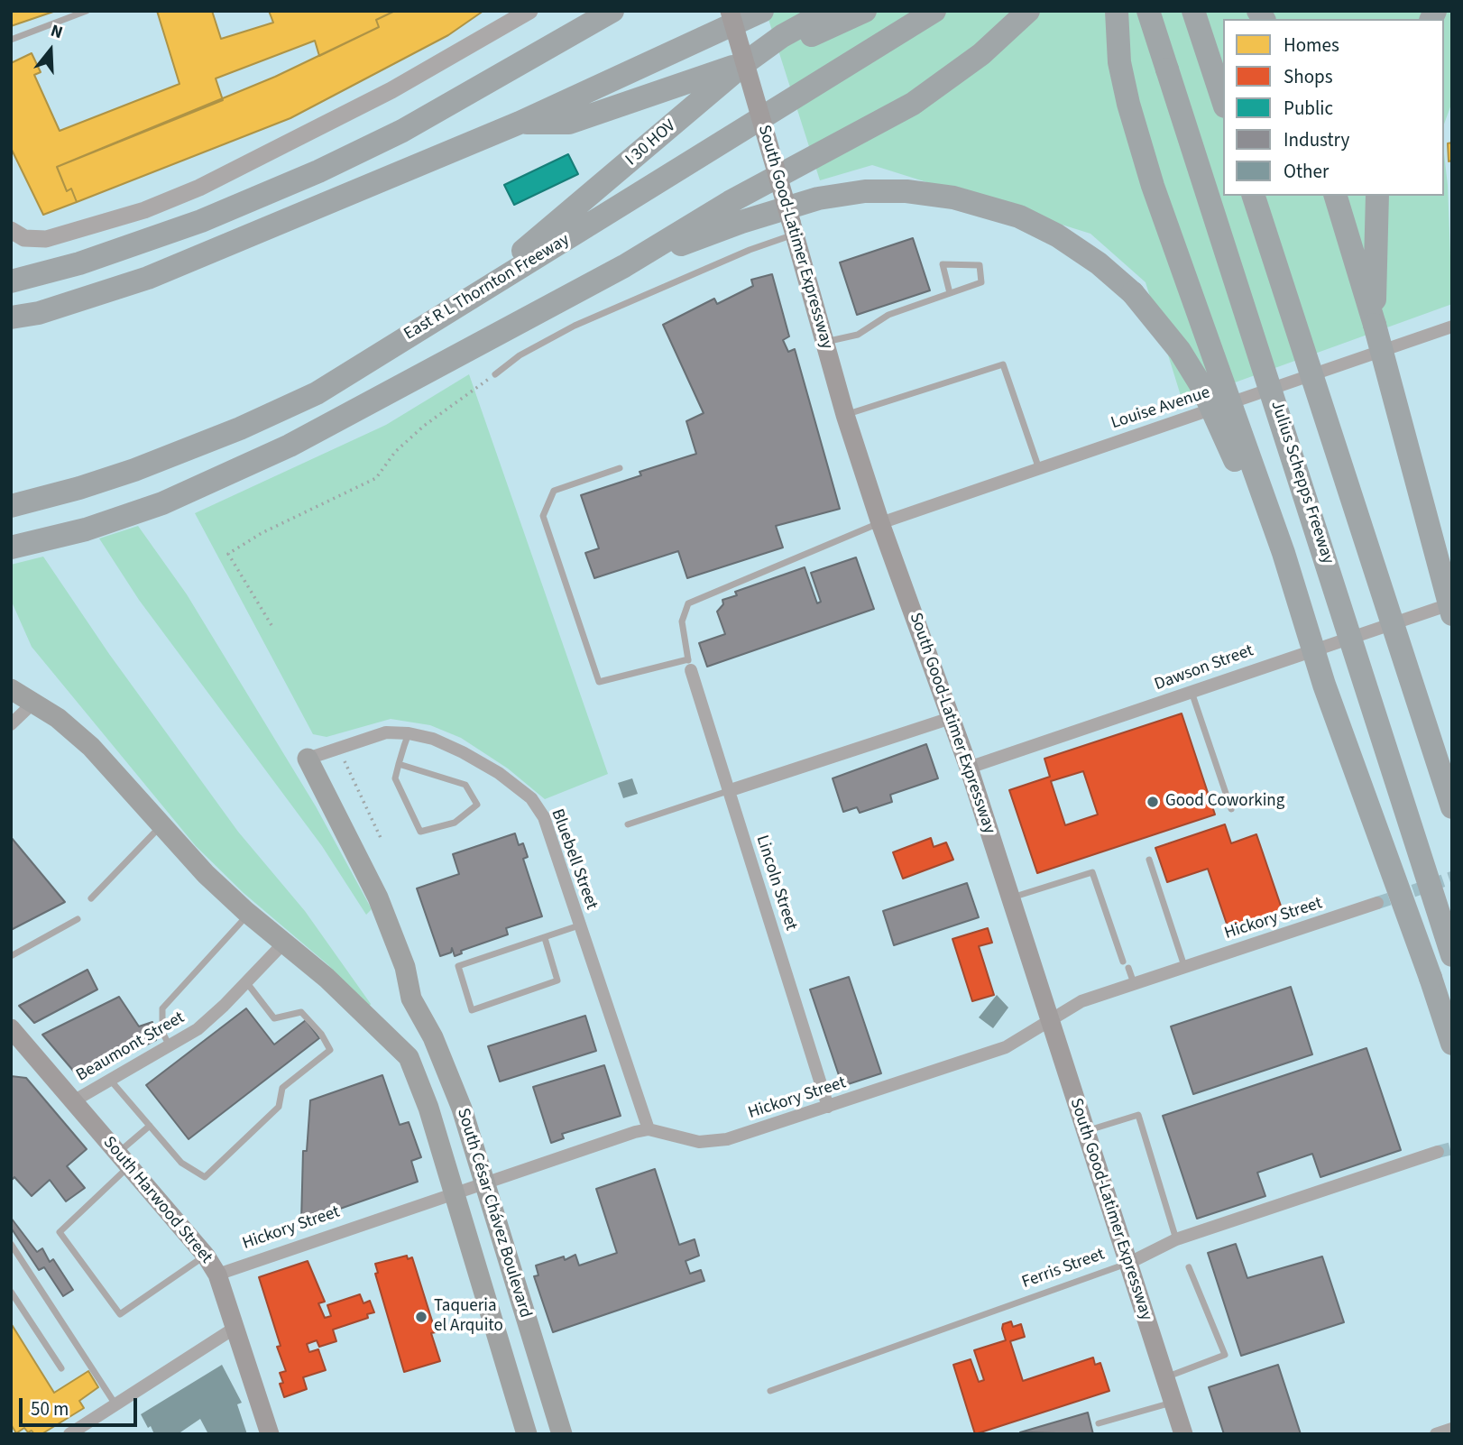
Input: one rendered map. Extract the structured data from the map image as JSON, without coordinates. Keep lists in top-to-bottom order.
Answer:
{
  "streets": {
    "highway": ["I 30 HOV", "East R L Thornton Freeway", "Julius Schepps Freeway"],
    "main road": ["South Good-Latimer Expressway", "South Harwood Street", "South César Chávez Boulevard"],
    "street": [
      "Louise Avenue",
      "Dawson Street",
      "Bluebell Street",
      "Lincoln Street",
      "Hickory Street",
      "Beaumont Street",
      "Ferris Street"
    ]
  },
  "crossings": [
    ["I 30 HOV", "East R L Thornton Freeway"],
    ["South Good-Latimer Expressway", "Louise Avenue"],
    ["South Good-Latimer Expressway", "Dawson Street"],
    ["South Good-Latimer Expressway", "Hickory Street"],
    ["South Good-Latimer Expressway", "Ferris Street"],
    ["Bluebell Street", "Hickory Street"],
    ["Bluebell Street", "South César Chávez Boulevard"],
    ["Lincoln Street", "Hickory Street"],
    ["Hickory Street", "South Harwood Street"],
    ["Hickory Street", "South César Chávez Boulevard"],
    ["Beaumont Street", "South Harwood Street"],
    ["Beaumont Street", "South César Chávez Boulevard"]
  ],
  "places": ["Good Coworking", "Taqueria el Arquito"],
  "legend": [
    "Homes",
    "Shops",
    "Public",
    "Industry",
    "Other"
  ],
  "scale_bar": "50 m",
  "north": "top"
}
